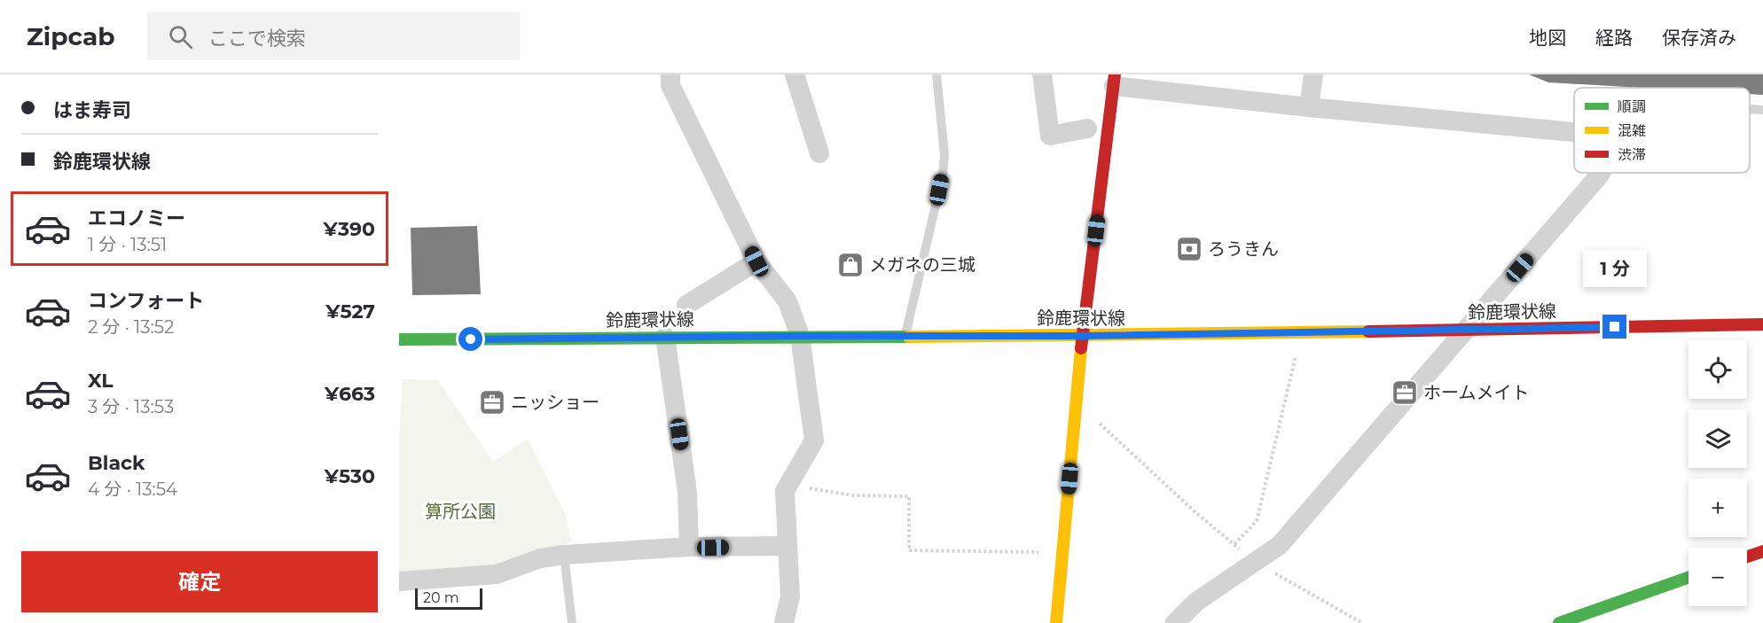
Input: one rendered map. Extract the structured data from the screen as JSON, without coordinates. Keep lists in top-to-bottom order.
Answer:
{
  "streets": {
    "main road": ["鈴鹿環状線"]
  },
  "parks": ["算所公園"],
  "places": {
    "bank": ["ろうきん"],
    "shop": ["メガネの三城"],
    "office": ["ホームメイト", "ニッショー"]
  },
  "legend": ["順調", "混雑", "渋滞"],
  "scale_bar": "20 m",
  "page": {
    "header": "Zipcab",
    "search": "ここで検索",
    "nav": ["地図", "経路", "保存済み"],
    "banner": ["はま寿司", "鈴鹿環状線"],
    "list": [
      {
        "name": "エコノミー",
        "note": "1 分 · 13:51",
        "value": "¥390"
      },
      {
        "name": "コンフォート",
        "note": "2 分 · 13:52",
        "value": "¥527"
      },
      {
        "name": "XL",
        "note": "3 分 · 13:53",
        "value": "¥663"
      },
      {
        "name": "Black",
        "note": "4 分 · 13:54",
        "value": "¥530"
      }
    ],
    "bubble": "1 分",
    "map_buttons": ["+", "−"],
    "buttons": "確定",
    "scale": "20 m"
  }
}
